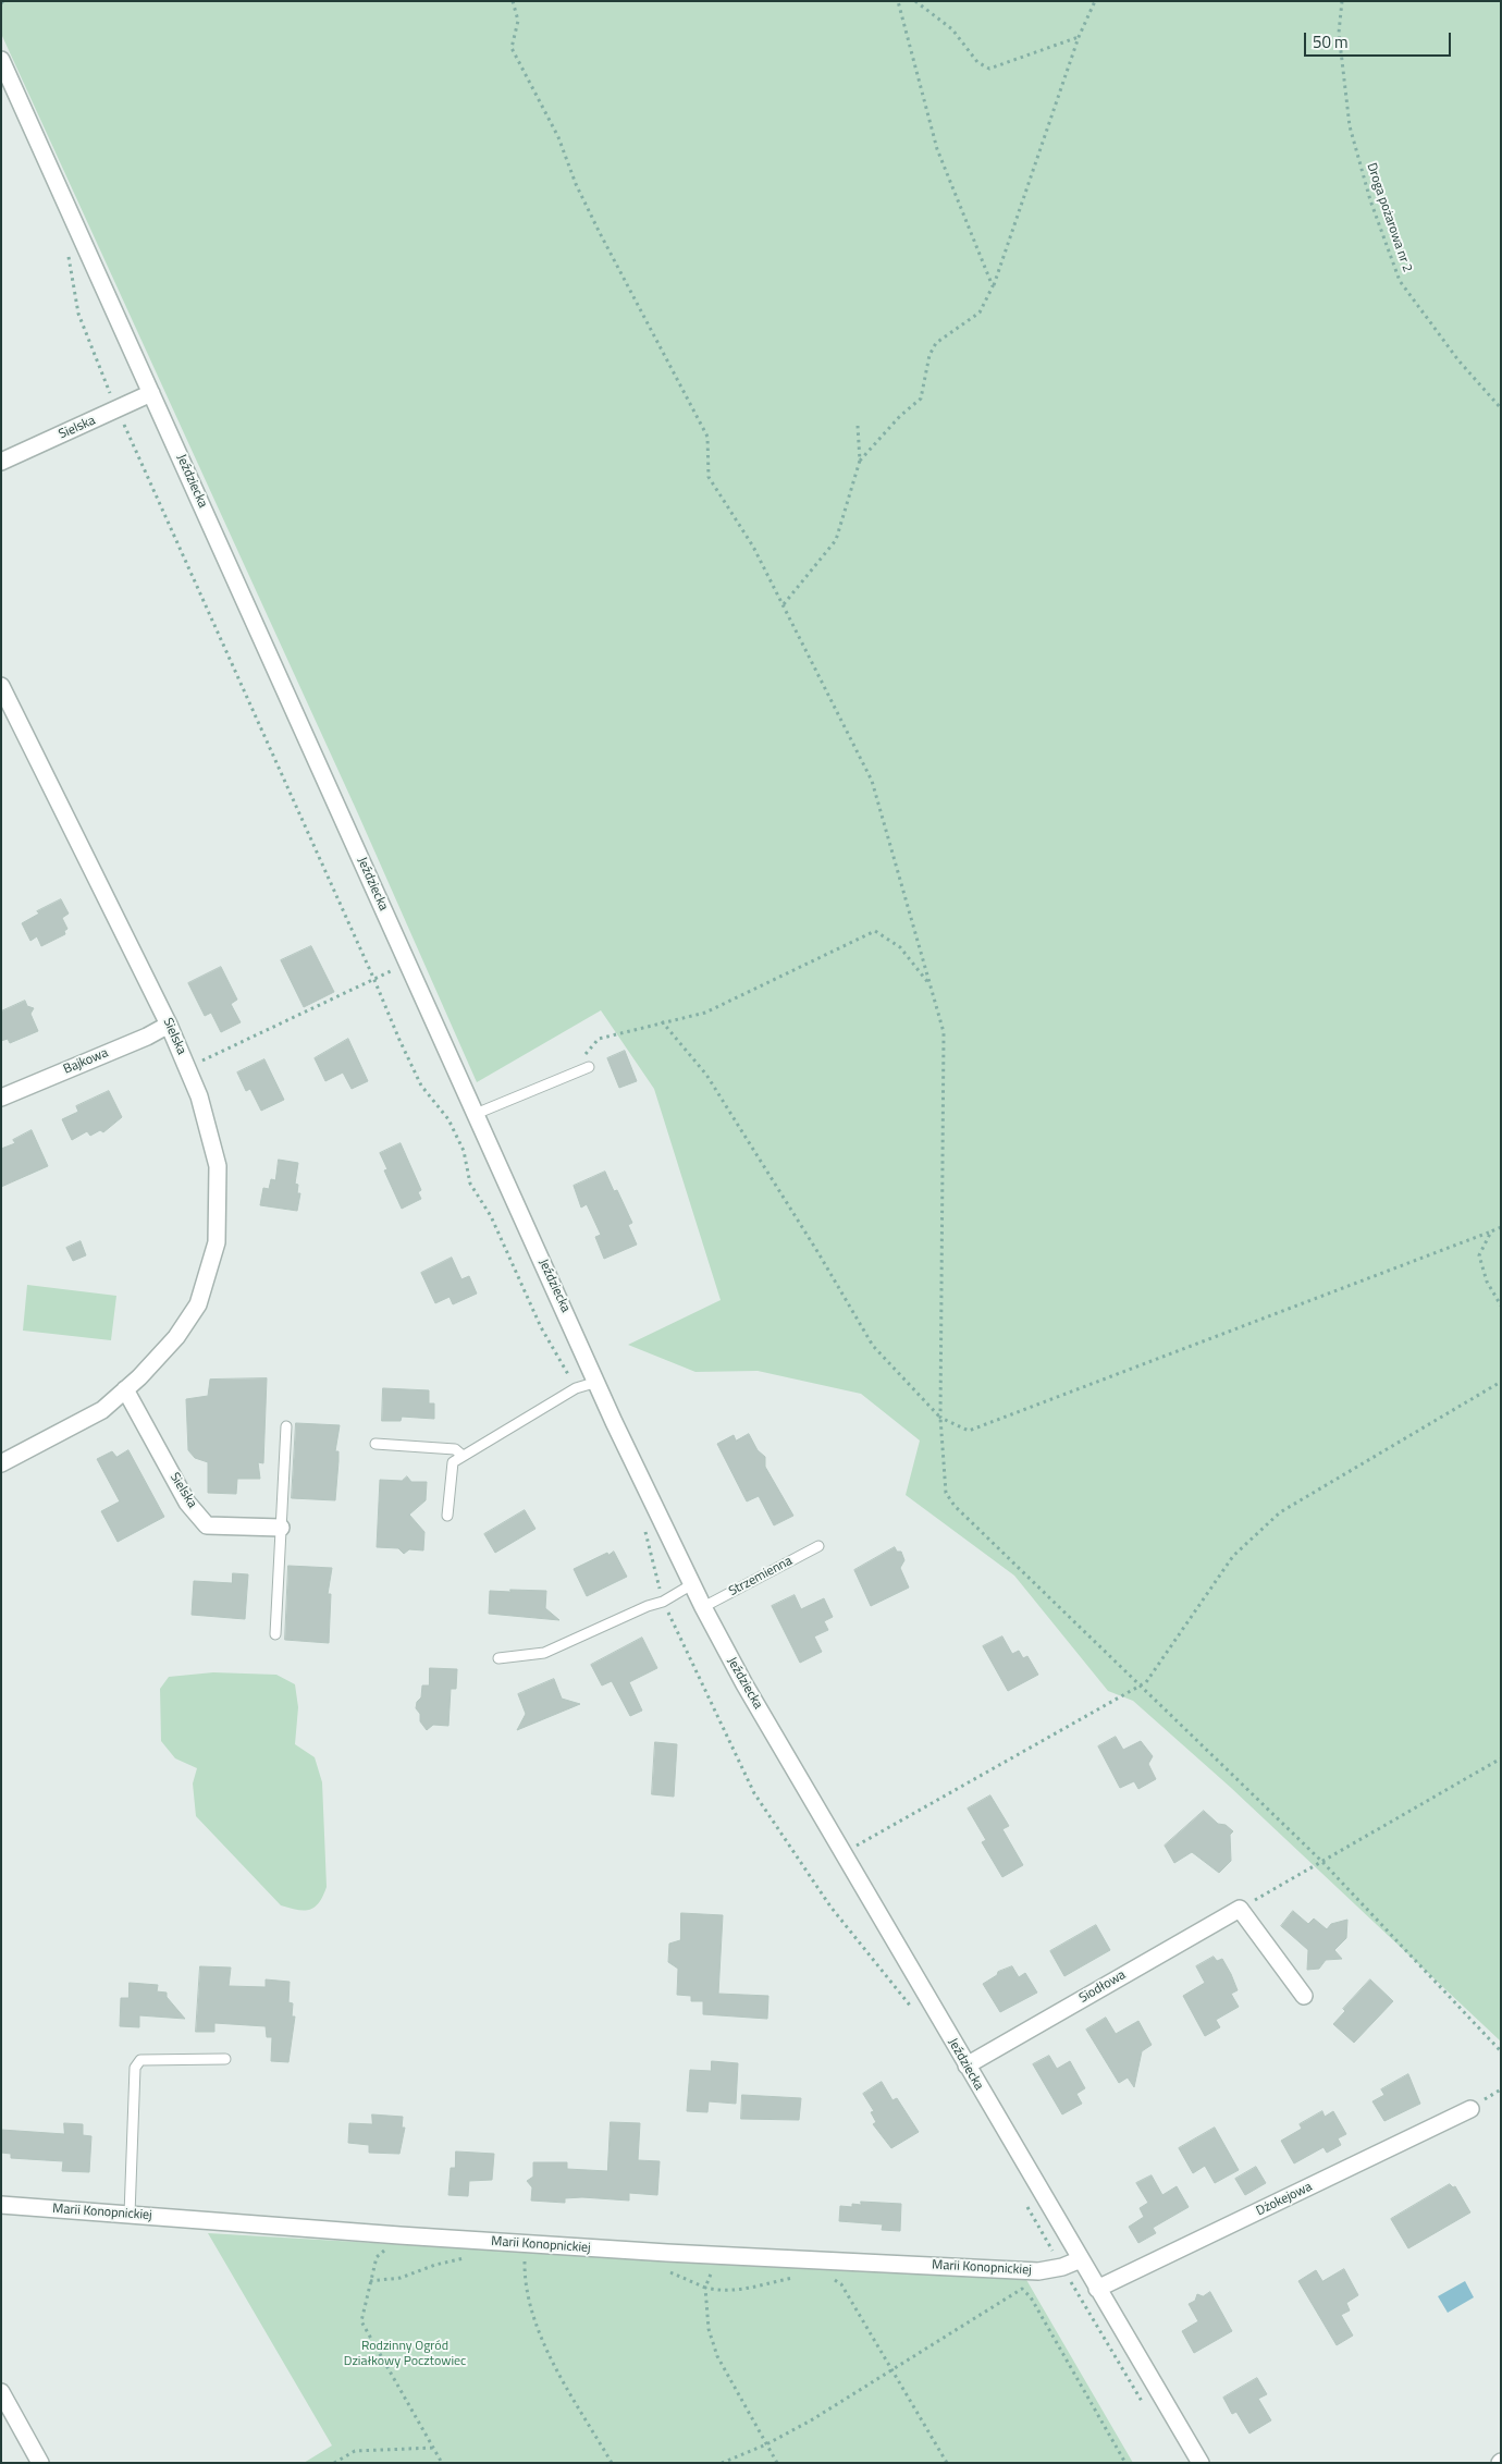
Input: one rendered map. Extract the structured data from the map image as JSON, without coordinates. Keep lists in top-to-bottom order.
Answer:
{
  "streets": {
    "street": [
      "Sielska",
      "Jeździecka",
      "Bajkowa",
      "Siodłowa",
      "Dżokejowa",
      "Marii Konopnickiej"
    ],
    "lane": ["Strzemienna"],
    "path": ["Droga pożarowa nr 2"]
  },
  "crossings": [
    ["Sielska", "Jeździecka"],
    ["Sielska", "Bajkowa"],
    ["Jeździecka", "Strzemienna"],
    ["Jeździecka", "Siodłowa"],
    ["Jeździecka", "Dżokejowa"],
    ["Jeździecka", "Marii Konopnickiej"]
  ],
  "parks": ["Rodzinny Ogród Działkowy Pocztowiec"],
  "scale_bar": "50 m"
}
